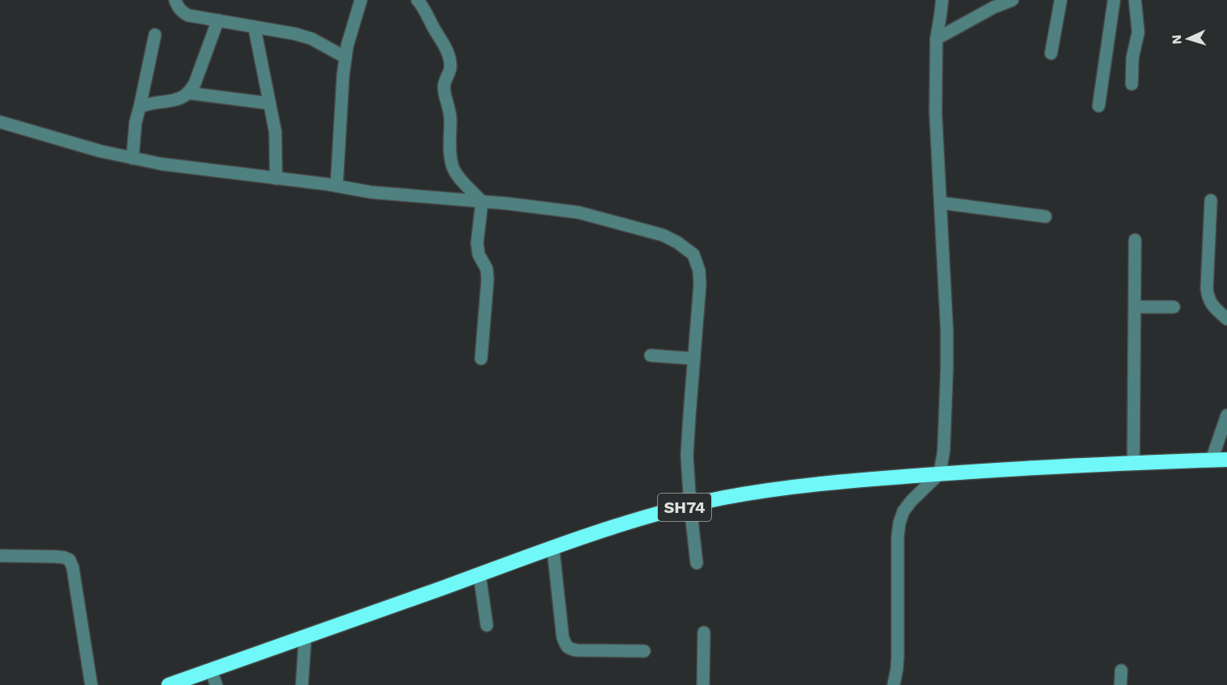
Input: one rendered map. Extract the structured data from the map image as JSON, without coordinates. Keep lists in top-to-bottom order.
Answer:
{
  "streets": {
    "highway": ["SH74"]
  },
  "north": "left"
}
